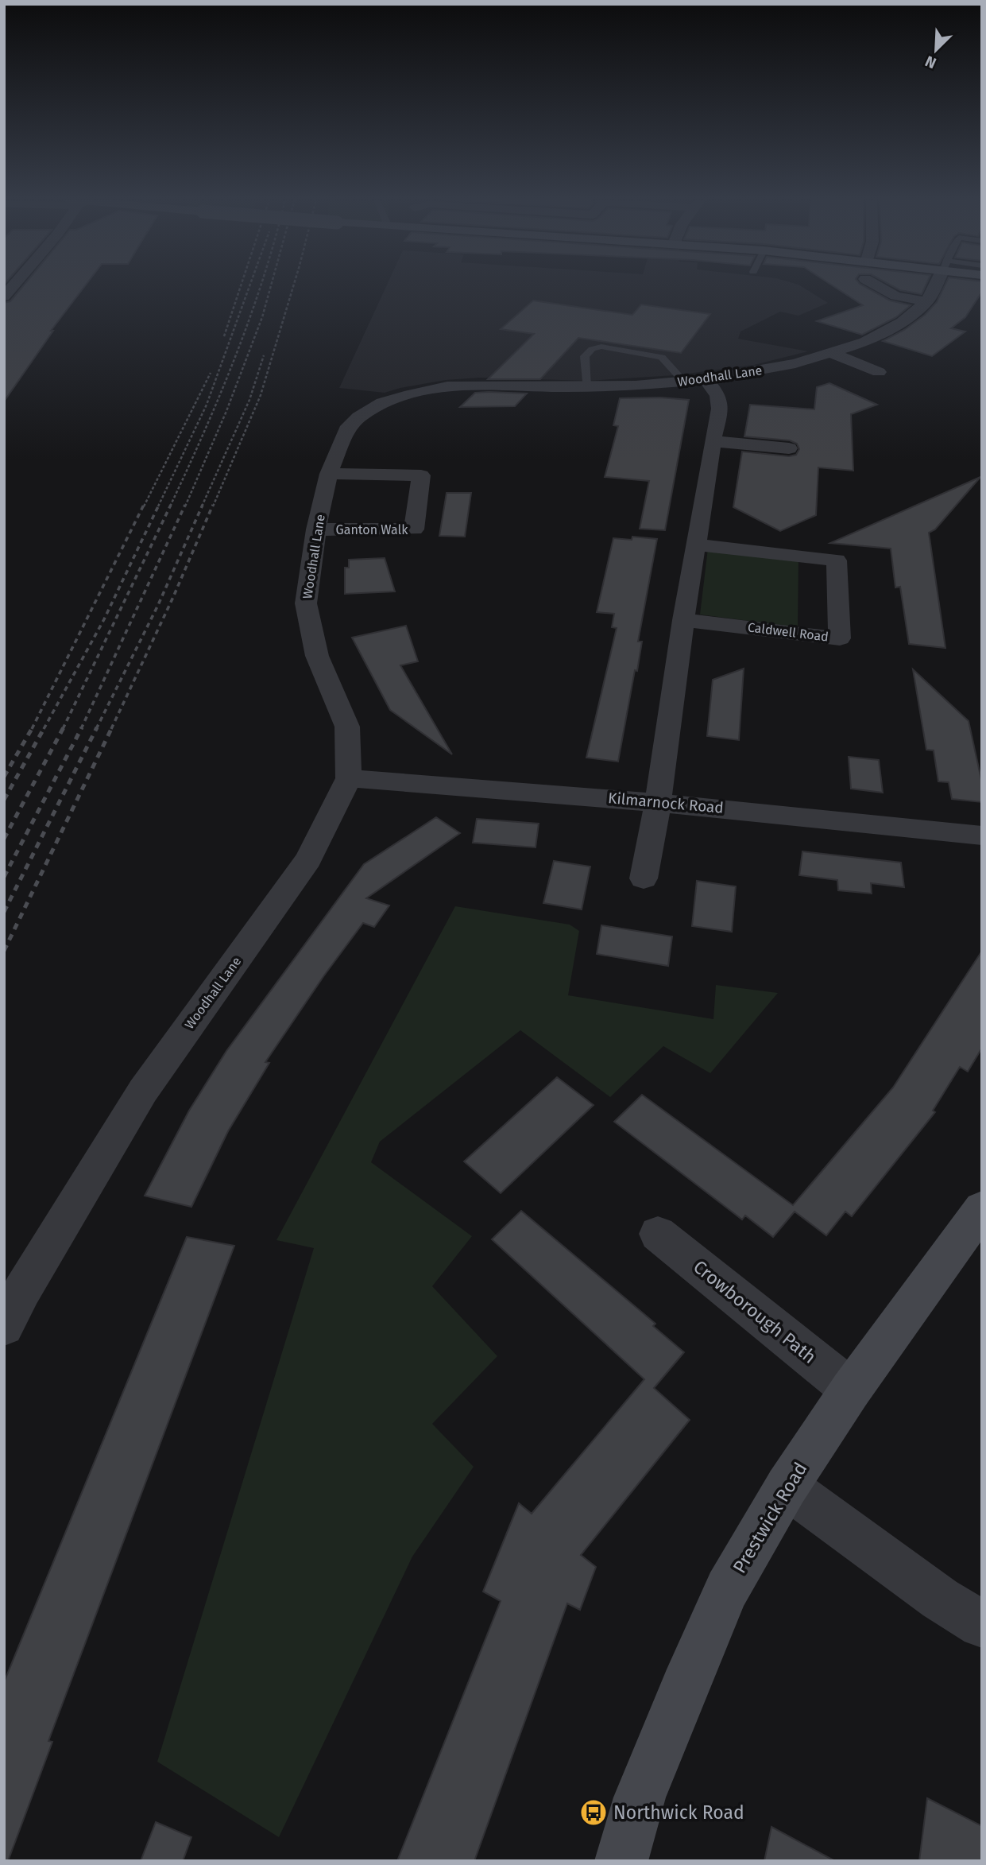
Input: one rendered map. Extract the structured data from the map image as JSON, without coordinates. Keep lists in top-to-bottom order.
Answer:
{
  "streets": {
    "main road": ["Prestwick Road"],
    "street": [
      "Woodhall Lane",
      "Ganton Walk",
      "Caldwell Road",
      "Kilmarnock Road",
      "Crowborough Path"
    ]
  },
  "crossings": [
    ["Woodhall Lane", "Ganton Walk"],
    ["Woodhall Lane", "Kilmarnock Road"],
    ["Crowborough Path", "Prestwick Road"]
  ],
  "places": {
    "bus stop": ["Northwick Road"]
  },
  "north": "bottom left"
}
